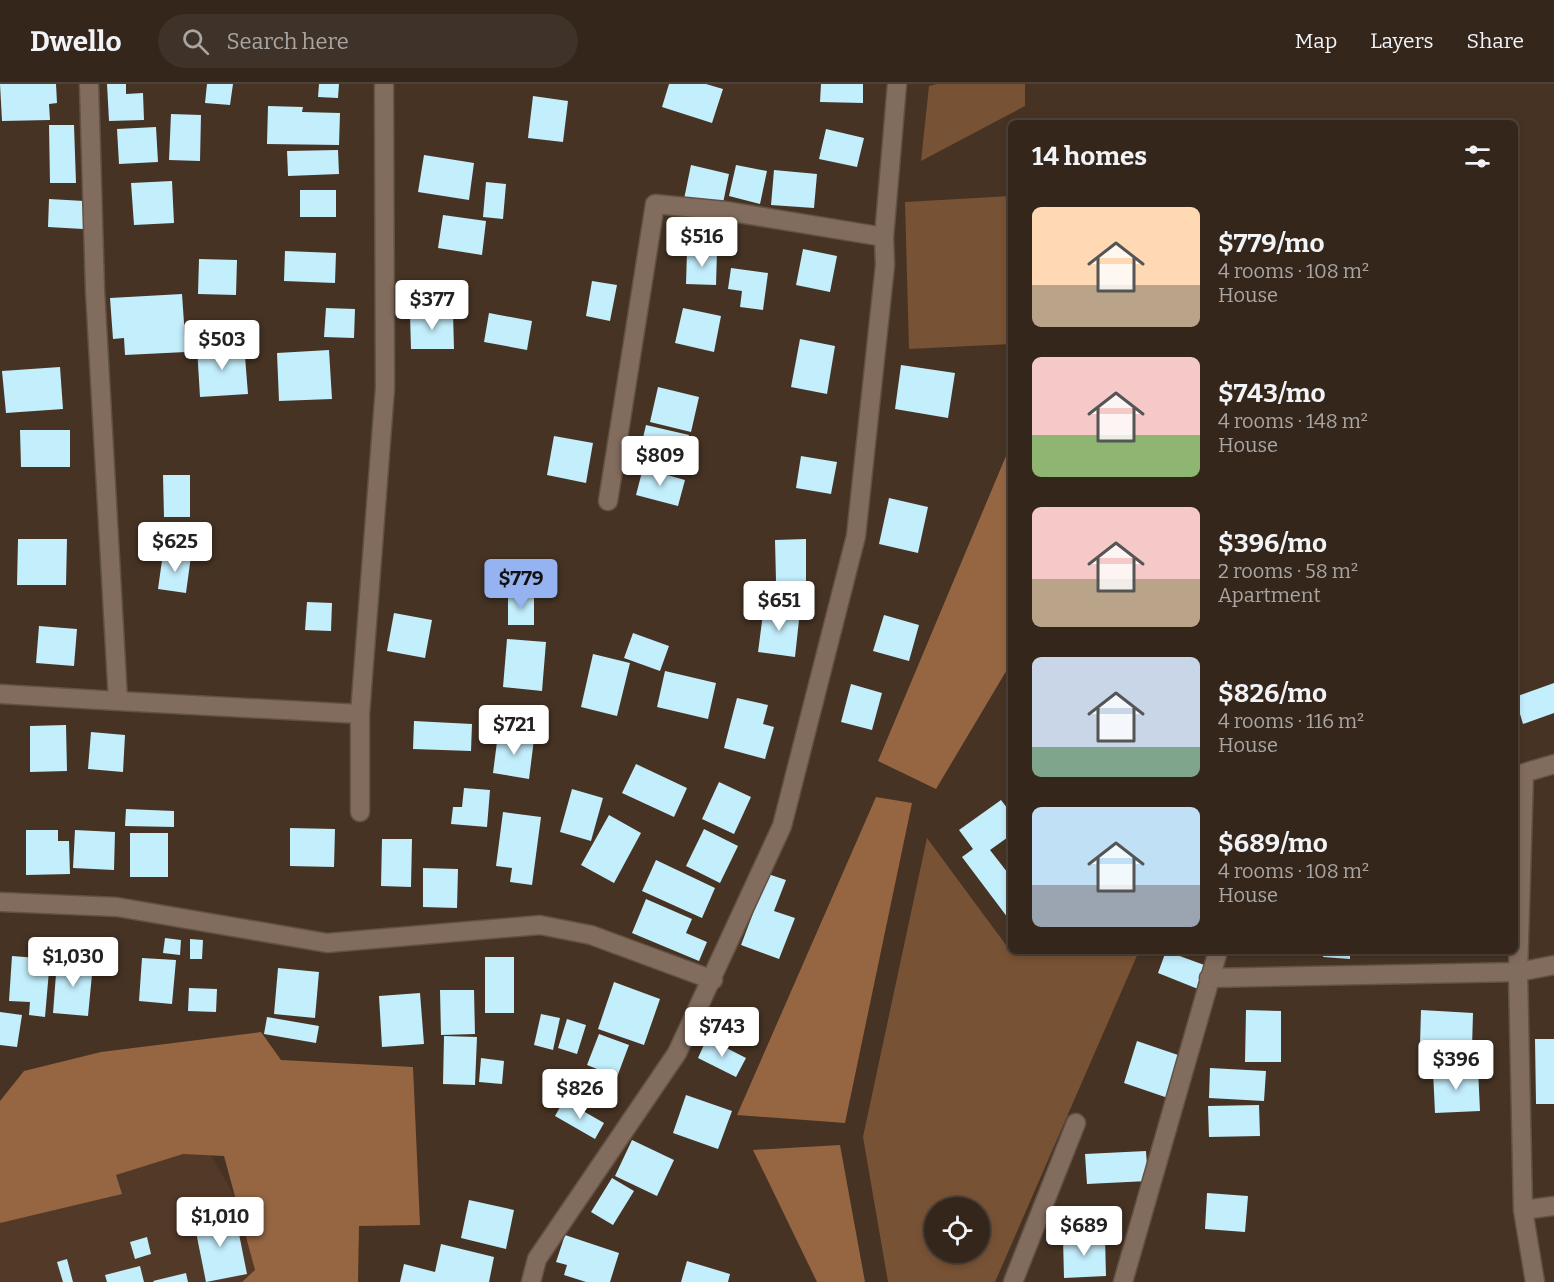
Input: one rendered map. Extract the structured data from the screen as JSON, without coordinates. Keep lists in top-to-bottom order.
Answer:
{
  "page": {
    "header": "Dwello",
    "search": "Search here",
    "nav": ["Map", "Layers", "Share"],
    "heading": "14 homes",
    "list": [
      {
        "name": "$779/mo",
        "note": "4 rooms · 108 m² · House"
      },
      {
        "name": "$743/mo",
        "note": "4 rooms · 148 m² · House"
      },
      {
        "name": "$396/mo",
        "note": "2 rooms · 58 m² · Apartment"
      },
      {
        "name": "$826/mo",
        "note": "4 rooms · 116 m² · House"
      },
      {
        "name": "$689/mo",
        "note": "4 rooms · 108 m² · House"
      }
    ],
    "price": [
      "$516",
      "$377",
      "$503",
      "$809",
      "$625",
      "$779",
      "$651",
      "$721",
      "$1,030",
      "$743",
      "$396",
      "$826",
      "$1,010",
      "$689"
    ]
  }
}
